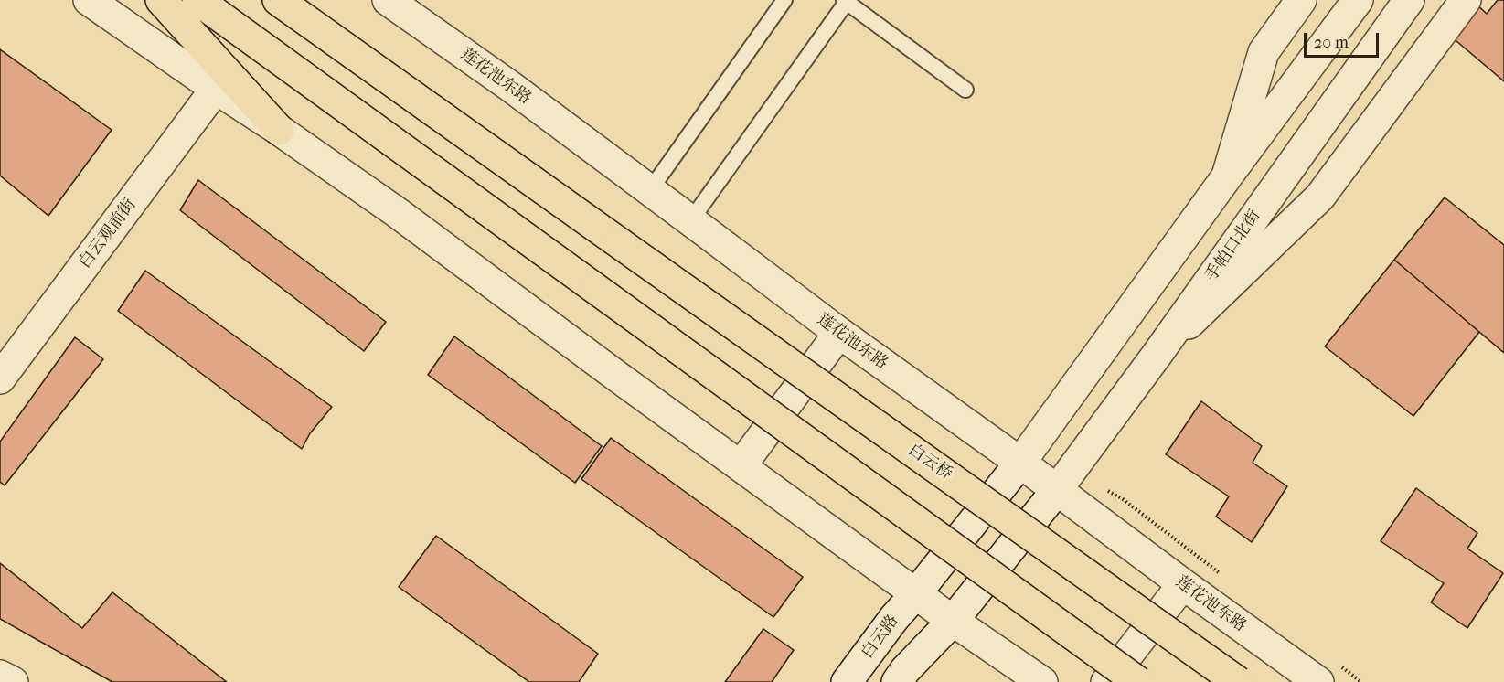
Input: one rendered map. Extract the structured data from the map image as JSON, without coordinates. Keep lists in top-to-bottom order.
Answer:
{
  "streets": {
    "highway": ["白云桥"],
    "street": [
      "莲花池东路",
      "白云观前街",
      "手帕口北街",
      "白云路"
    ]
  },
  "crossings": [
    ["莲花池东路", "手帕口北街"],
    ["莲花池东路", "白云路"]
  ],
  "scale_bar": "20 m"
}
